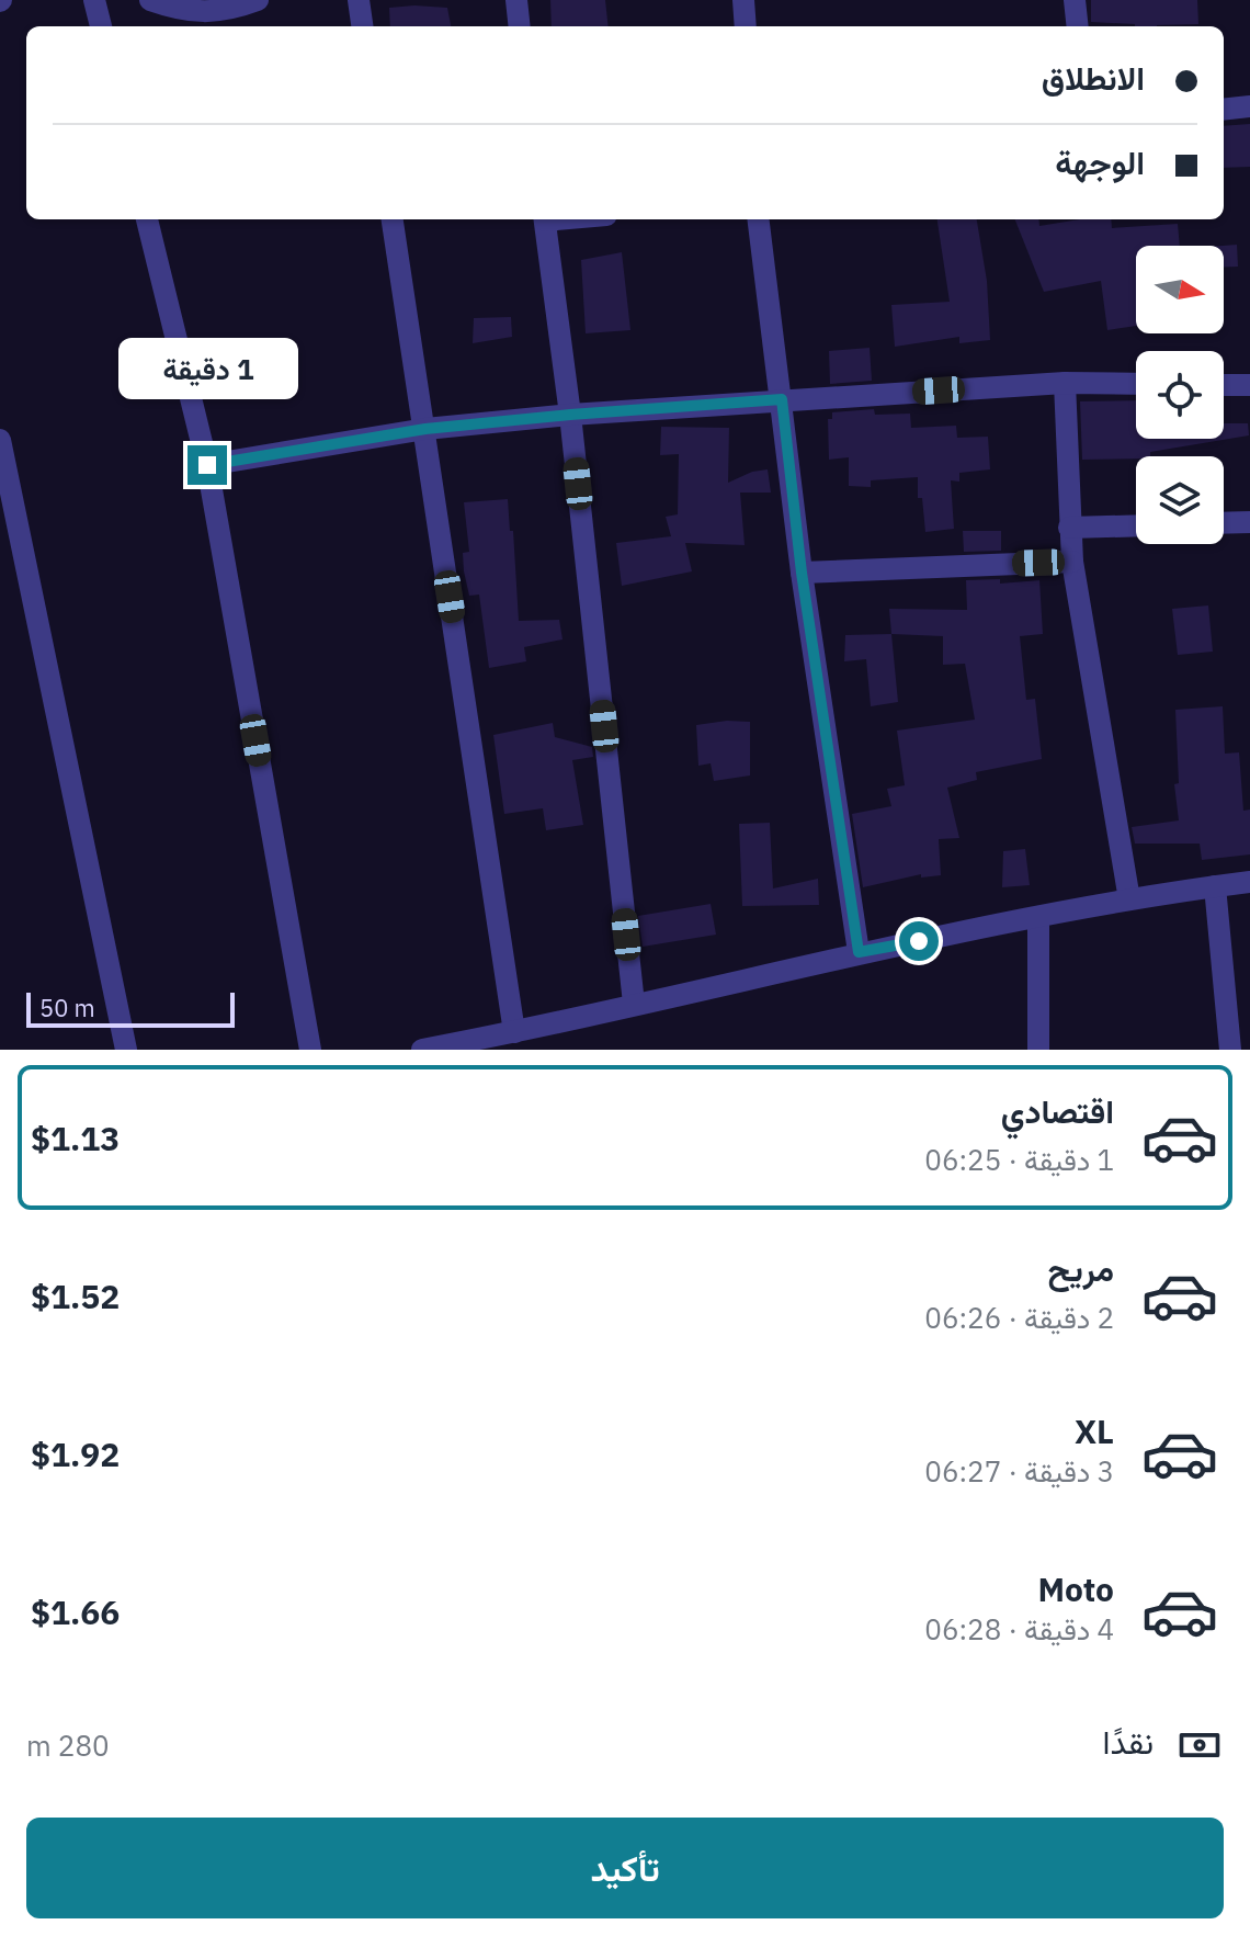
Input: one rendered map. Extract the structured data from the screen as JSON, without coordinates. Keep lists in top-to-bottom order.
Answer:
{
  "scale_bar": "50 m",
  "north": "right",
  "page": {
    "banner": ["الانطلاق", "الوجهة"],
    "bubble": "1 دقيقة",
    "scale": "50 m",
    "list": [
      {
        "name": "اقتصادي",
        "note": "1 دقيقة · 06:25",
        "value": "$1.13"
      },
      {
        "name": "مريح",
        "note": "2 دقيقة · 06:26",
        "value": "$1.52"
      },
      {
        "name": "XL",
        "note": "3 دقيقة · 06:27",
        "value": "$1.92"
      },
      {
        "name": "Moto",
        "note": "4 دقيقة · 06:28",
        "value": "$1.66"
      }
    ],
    "pay": ["نقدًا", "280 m"],
    "buttons": "تأكيد"
  }
}
